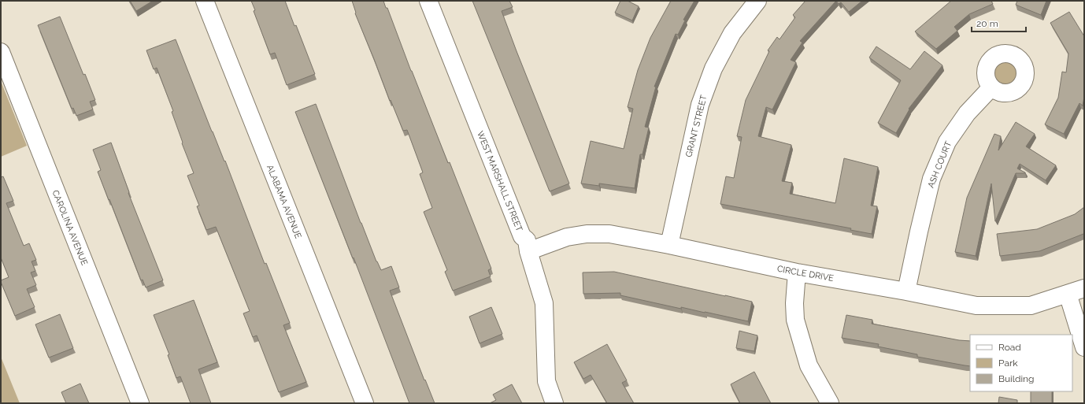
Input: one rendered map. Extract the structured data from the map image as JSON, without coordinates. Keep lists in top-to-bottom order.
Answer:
{
  "streets": {
    "street": [
      "GRANT STREET",
      "ASH COURT",
      "WEST MARSHALL STREET",
      "ALABAMA AVENUE",
      "CAROLINA AVENUE",
      "CIRCLE DRIVE"
    ]
  },
  "crossings": [
    ["GRANT STREET", "CIRCLE DRIVE"],
    ["ASH COURT", "CIRCLE DRIVE"],
    ["WEST MARSHALL STREET", "CIRCLE DRIVE"]
  ],
  "legend": ["Road", "Park", "Building"],
  "scale_bar": "20 m"
}
